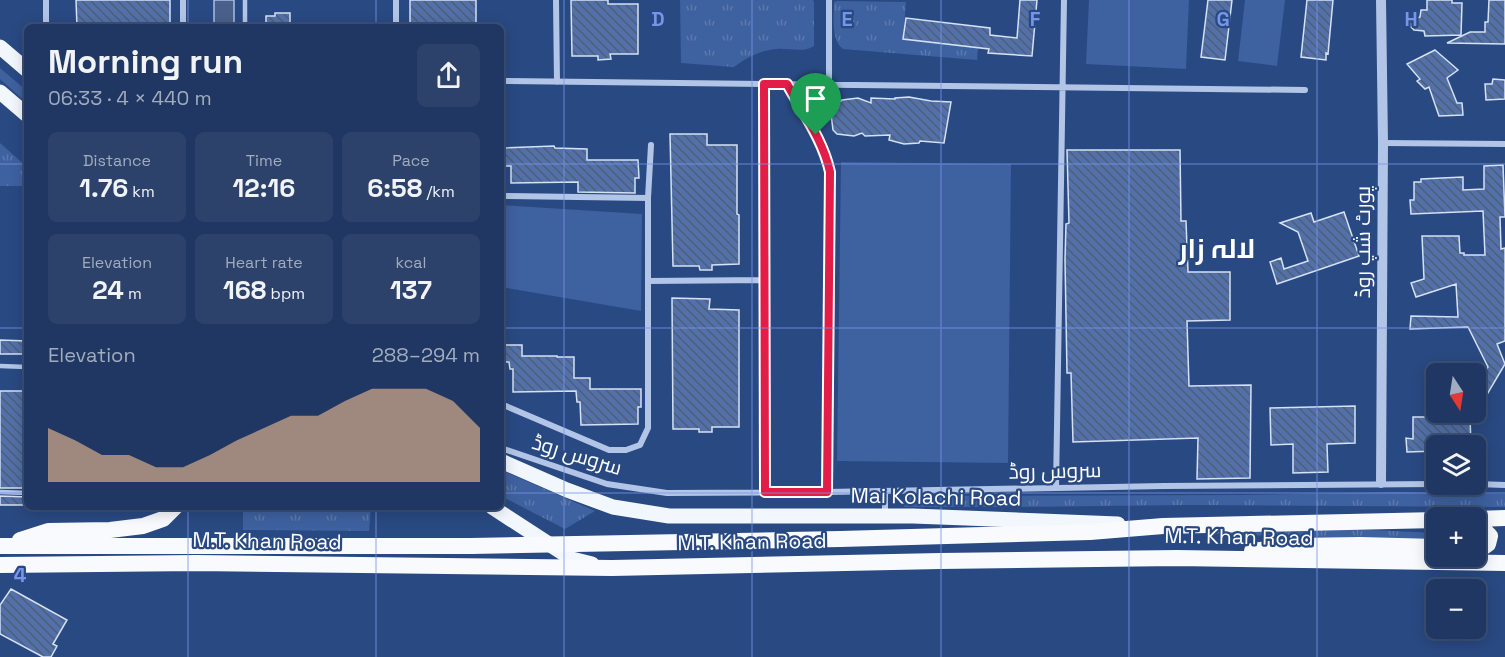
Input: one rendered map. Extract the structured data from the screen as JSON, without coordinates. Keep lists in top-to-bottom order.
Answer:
{
  "streets": {
    "highway": ["M.T. Khan Road"],
    "main road": ["Mai Kolachi Road"],
    "street": ["پورٹ شپ روڈ", "سروس روڈ"]
  },
  "crossings": [
    ["پورٹ شپ روڈ", "سروس روڈ"],
    ["Mai Kolachi Road", "M.T. Khan Road"]
  ],
  "districts": ["لالہ زار"],
  "north": "bottom",
  "page": {
    "heading": ["Morning run", "06:33 · 4 × 440 m"],
    "stats": [
      ["Distance", "1.76 km"],
      ["Time", "12:16"],
      ["Pace", "6:58 /km"],
      ["Elevation", "24 m"],
      ["Heart rate", "168 bpm"],
      ["kcal", "137"]
    ],
    "chart": ["Elevation", "288–294 m"],
    "map_buttons": ["+", "−"]
  },
  "grid": {
    "columns": [
      "D",
      "E",
      "F",
      "G",
      "H"
    ],
    "rows": ["4"]
  }
}
